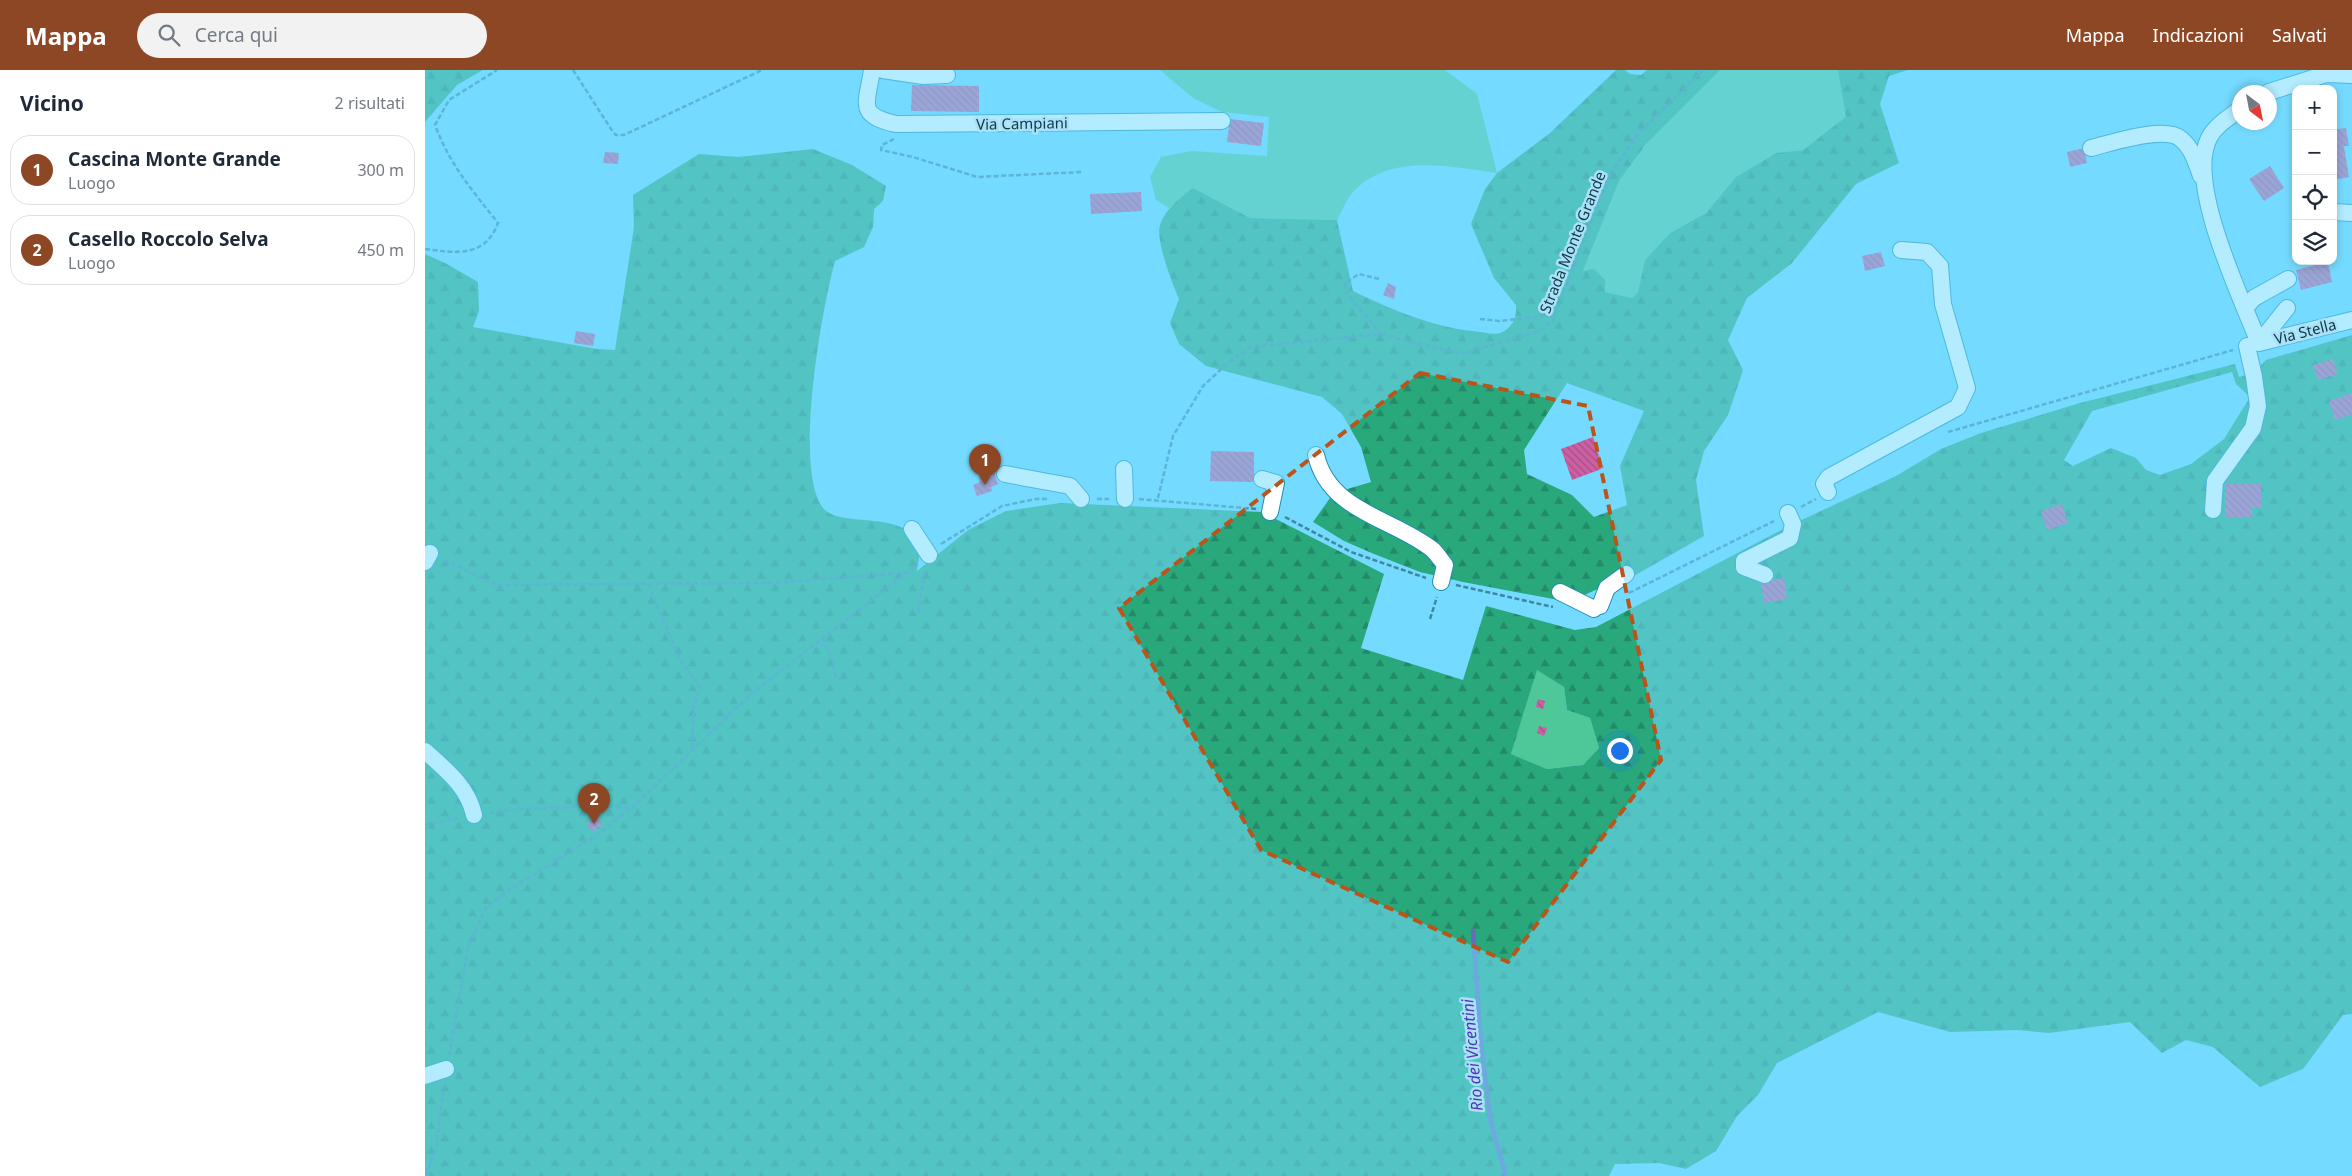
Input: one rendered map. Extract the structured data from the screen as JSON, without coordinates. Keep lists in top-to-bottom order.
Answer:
{
  "streets": {
    "street": ["Via Campiani", "Via Stella"],
    "path": ["Strada Monte Grande"]
  },
  "water": ["Rio dei Vicentini"],
  "north": "bottom right",
  "page": {
    "header": "Mappa",
    "search": "Cerca qui",
    "nav": ["Mappa", "Indicazioni", "Salvati"],
    "heading": ["Vicino", "2 risultati"],
    "map_buttons": ["+", "−"],
    "list": [
      {
        "mark": "1",
        "name": "Cascina Monte Grande",
        "note": "Luogo",
        "value": "300 m"
      },
      {
        "mark": "2",
        "name": "Casello Roccolo Selva",
        "note": "Luogo",
        "value": "450 m"
      }
    ],
    "pins": ["1", "2"]
  }
}
